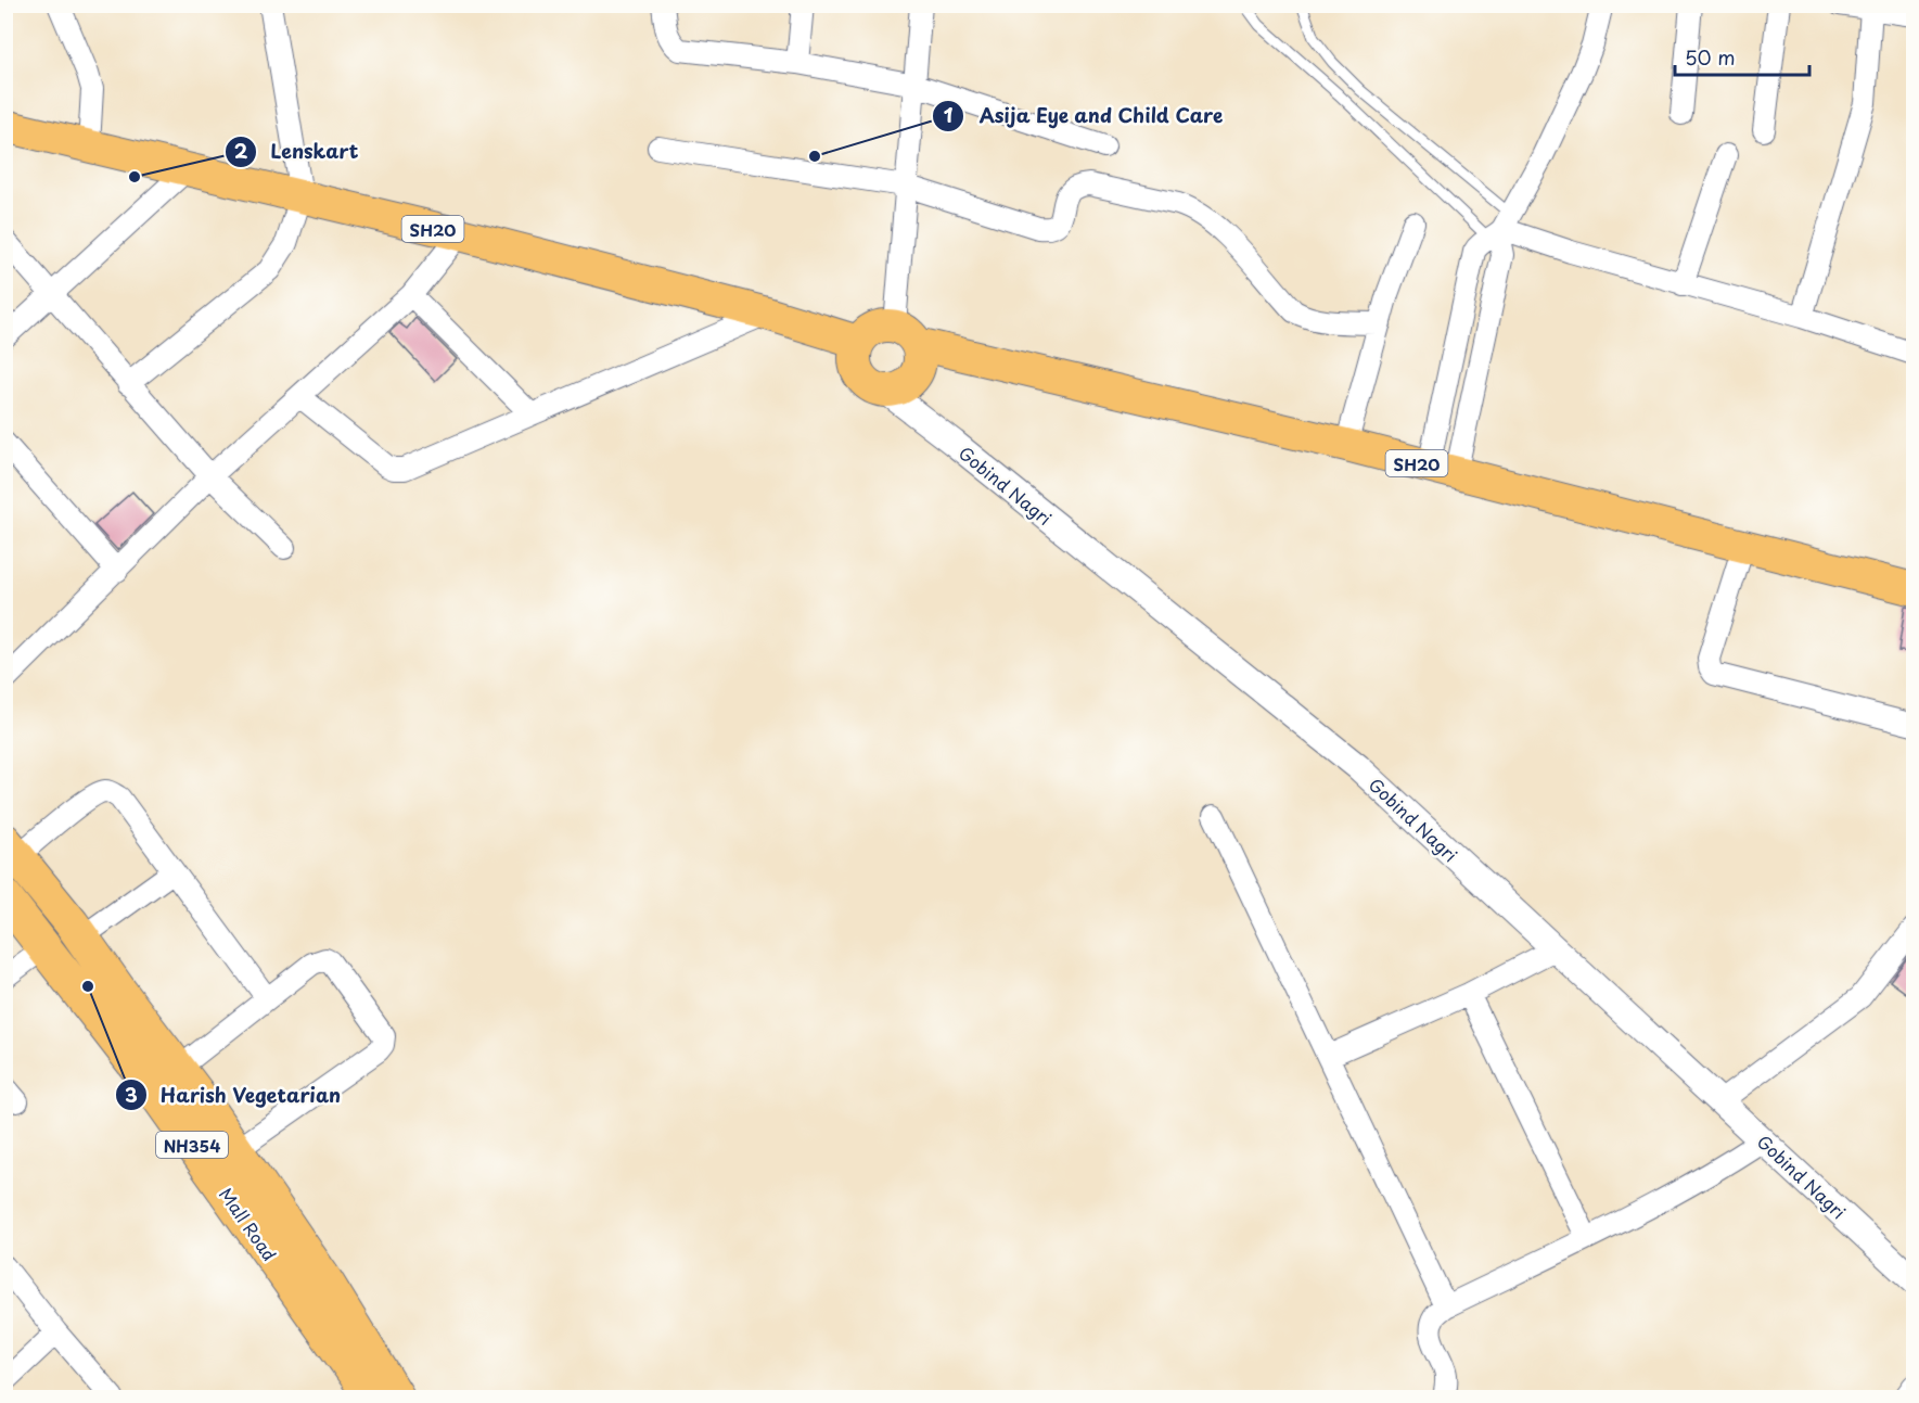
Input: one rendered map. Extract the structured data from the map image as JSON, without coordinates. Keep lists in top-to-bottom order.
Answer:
{
  "streets": {
    "highway": ["NH354", "Mall Road"],
    "main road": ["SH20"],
    "street": ["Gobind Nagri"]
  },
  "crossings": [
    ["SH20", "Gobind Nagri"]
  ],
  "places": ["Asija Eye and Child Care", "Lenskart", "Harish Vegetarian"],
  "scale_bar": "50 m"
}
